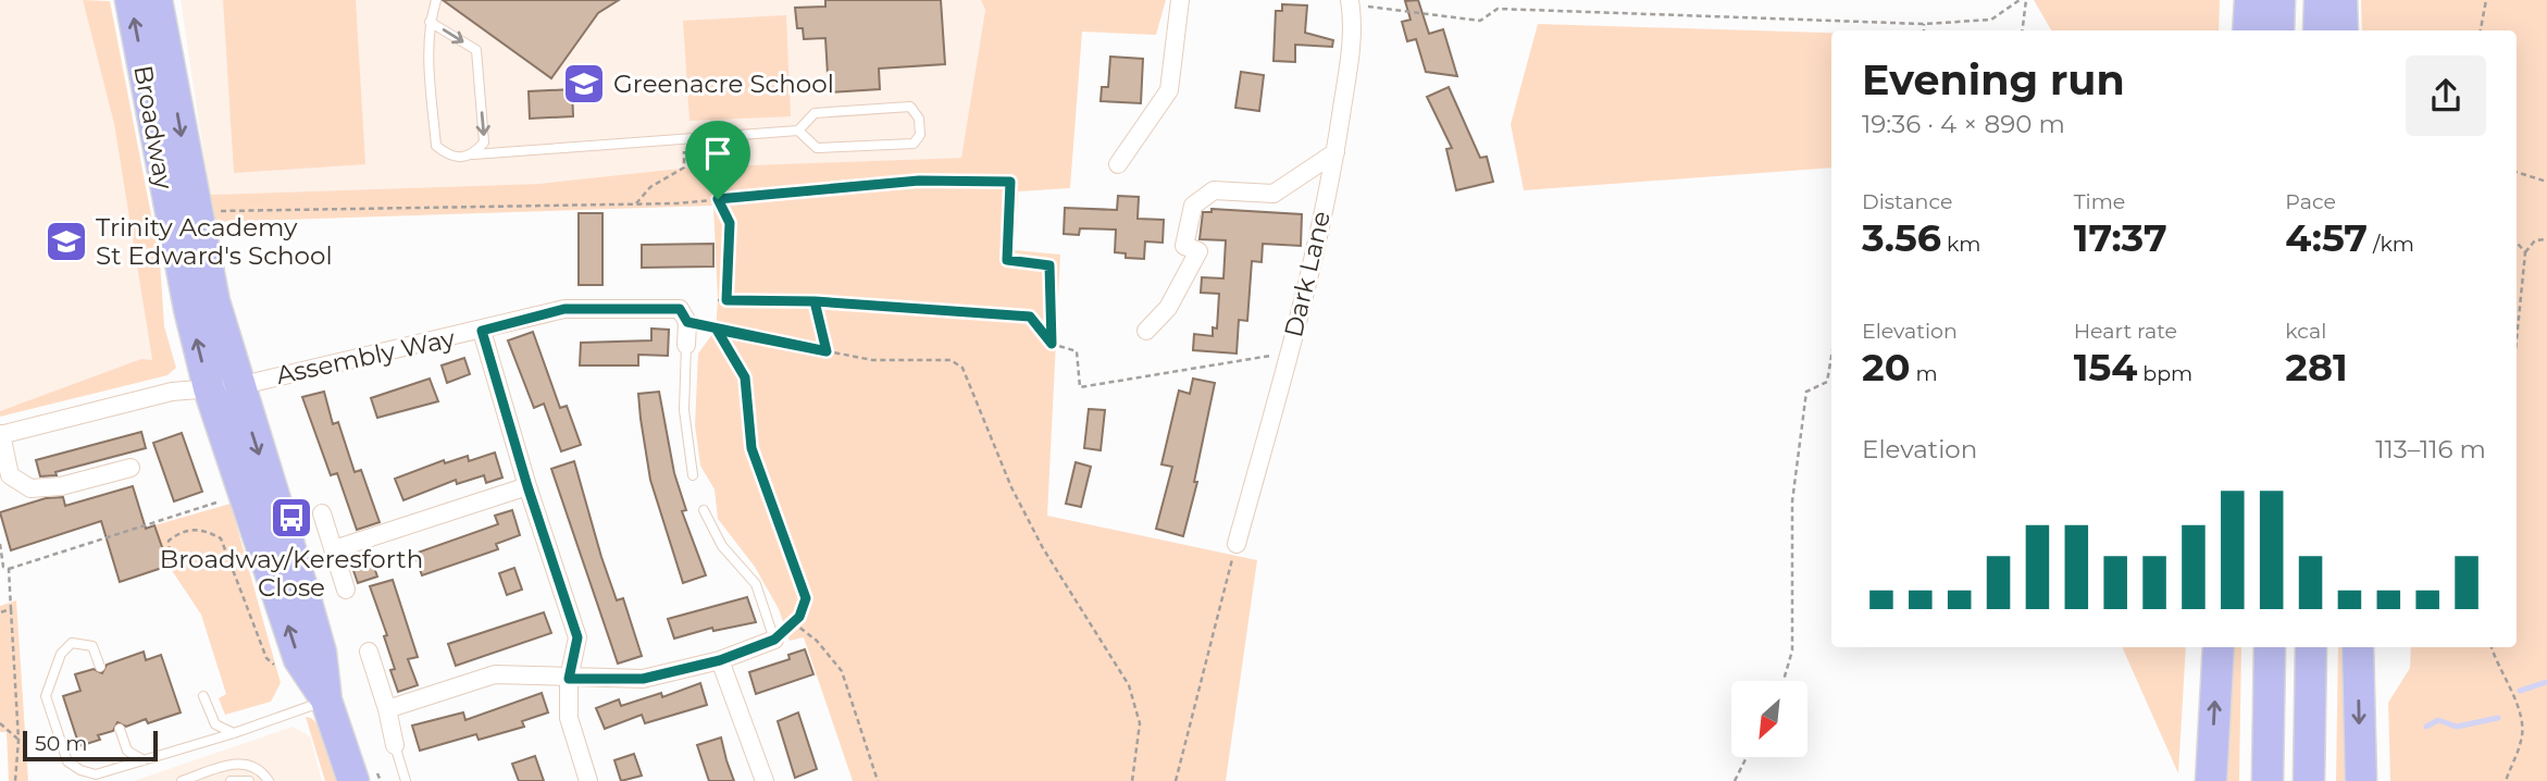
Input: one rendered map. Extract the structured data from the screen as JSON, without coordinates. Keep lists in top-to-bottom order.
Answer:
{
  "streets": {
    "highway": ["Broadway"],
    "street": ["Dark Lane", "Assembly Way"]
  },
  "crossings": [
    ["Broadway", "Assembly Way"]
  ],
  "places": {
    "school or university": ["Greenacre School", "Trinity Academy St Edward's School"],
    "bus stop": ["Broadway/Keresforth Close"]
  },
  "scale_bar": "50 m",
  "north": "bottom left",
  "page": {
    "heading": ["Evening run", "19:36 · 4 × 890 m"],
    "stats": [
      ["Distance", "3.56 km"],
      ["Time", "17:37"],
      ["Pace", "4:57 /km"],
      ["Elevation", "20 m"],
      ["Heart rate", "154 bpm"],
      ["kcal", "281"]
    ],
    "chart": ["Elevation", "113–116 m"],
    "scale": "50 m"
  }
}
